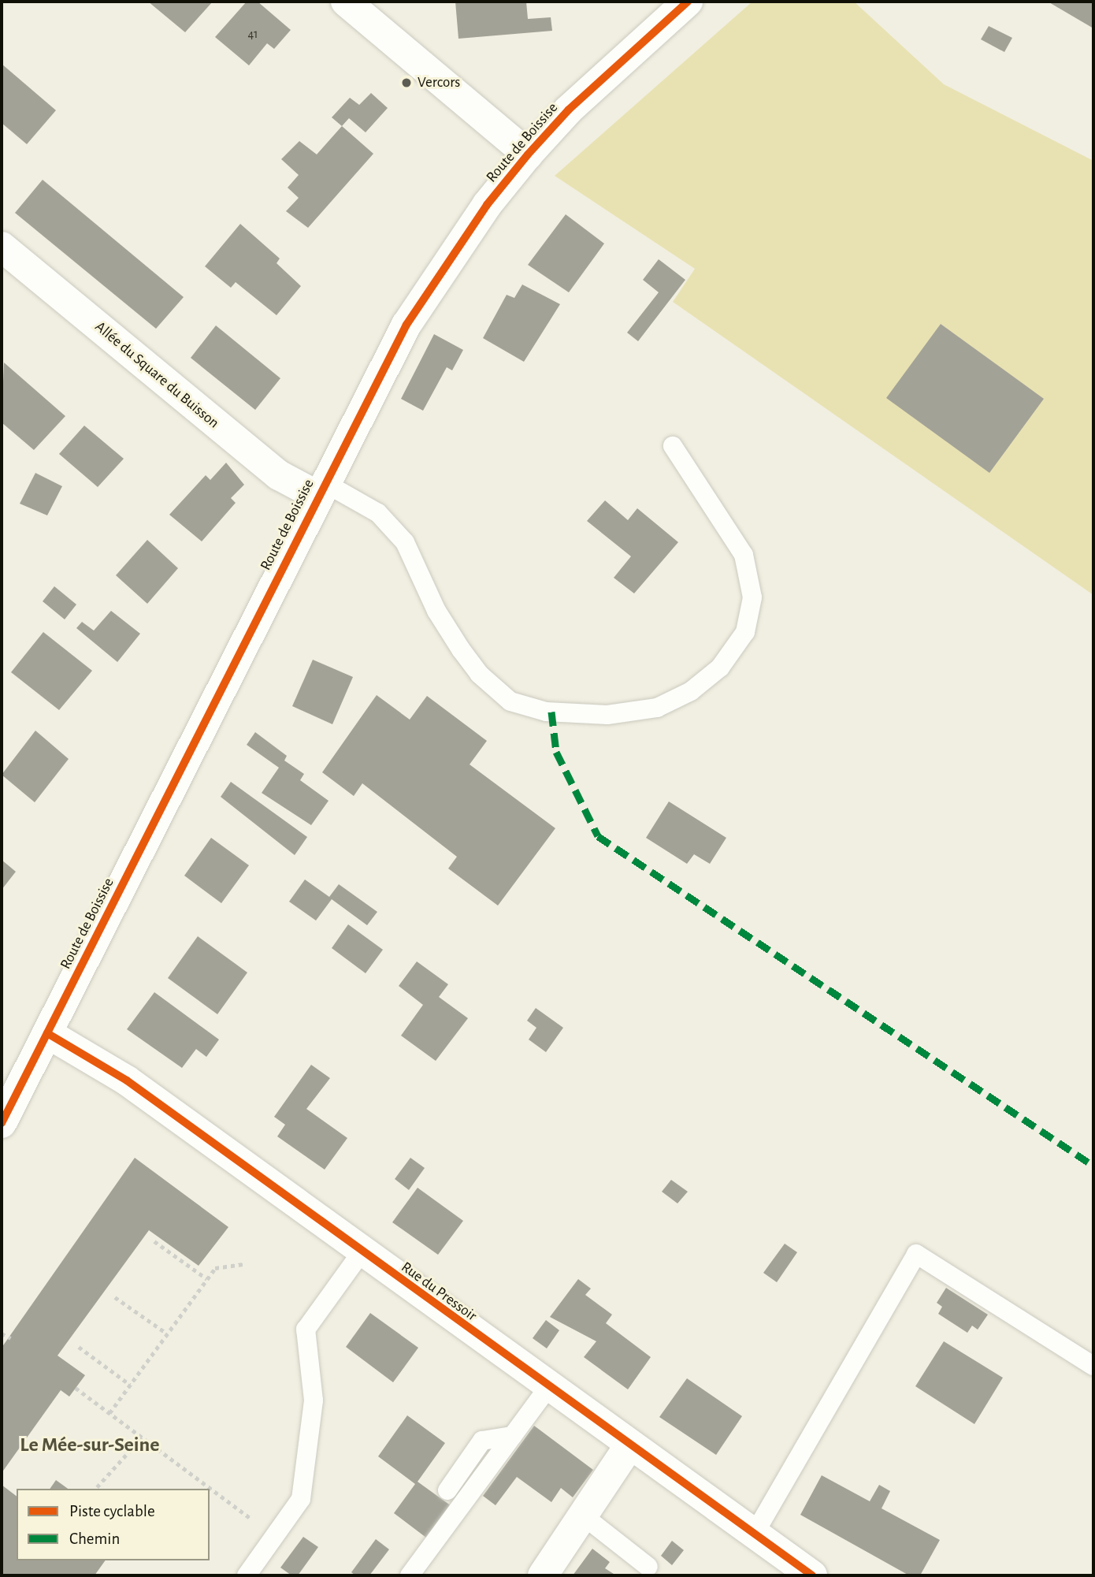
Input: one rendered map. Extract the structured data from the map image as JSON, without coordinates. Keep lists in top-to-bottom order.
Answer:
{
  "streets": {
    "street": ["Route de Boissise", "Allée du Square du Buisson", "Rue du Pressoir"]
  },
  "crossings": [
    ["Route de Boissise", "Allée du Square du Buisson"],
    ["Route de Boissise", "Rue du Pressoir"]
  ],
  "districts": ["Le Mée-sur-Seine"],
  "places": ["Vercors"],
  "house_numbers": ["41"],
  "legend": ["Piste cyclable", "Chemin"]
}
